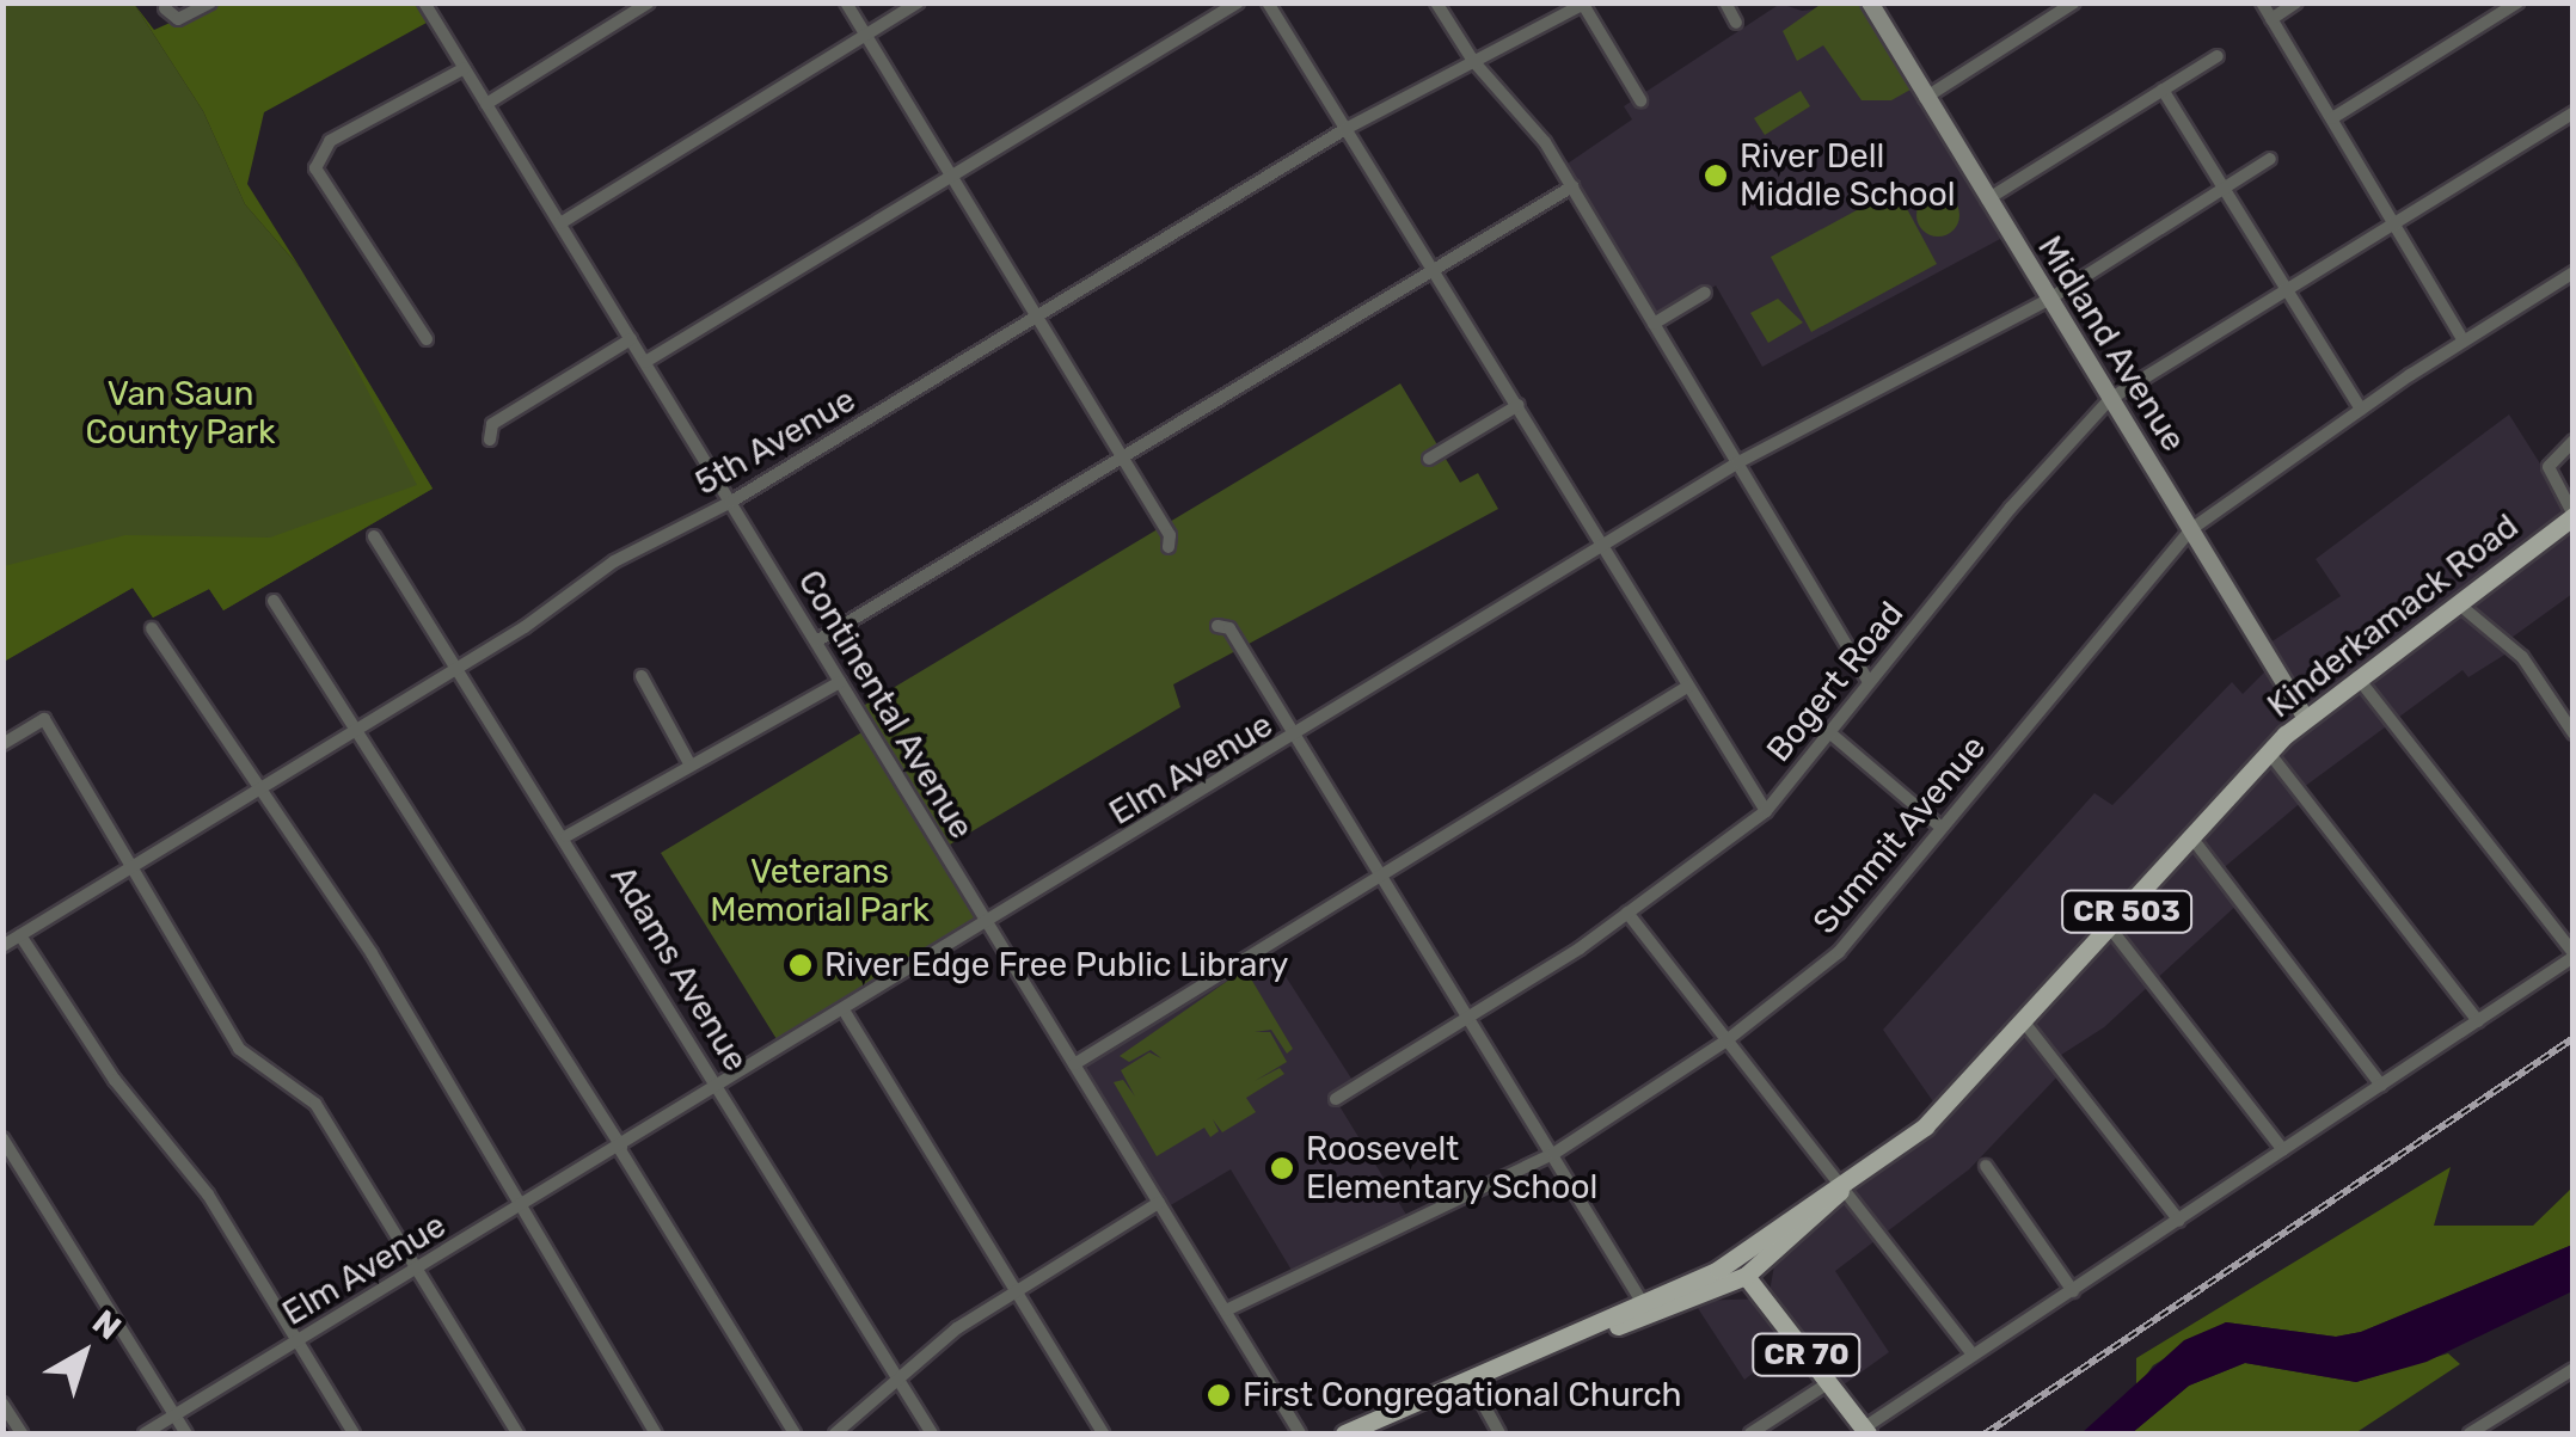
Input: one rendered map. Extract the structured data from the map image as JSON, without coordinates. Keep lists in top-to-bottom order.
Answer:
{
  "streets": {
    "main road": ["Kinderkamack Road", "CR 503", "CR 70"],
    "street": [
      "Midland Avenue",
      "5th Avenue",
      "Bogert Road",
      "Continental Avenue",
      "Elm Avenue",
      "Summit Avenue",
      "Adams Avenue"
    ]
  },
  "crossings": [
    ["Midland Avenue", "Kinderkamack Road"],
    ["Midland Avenue", "Bogert Road"],
    ["Midland Avenue", "Elm Avenue"],
    ["Midland Avenue", "Summit Avenue"],
    ["5th Avenue", "Continental Avenue"],
    ["5th Avenue", "Adams Avenue"],
    ["Continental Avenue", "Elm Avenue"],
    ["Continental Avenue", "Summit Avenue"],
    ["Elm Avenue", "Adams Avenue"]
  ],
  "parks": ["Van Saun County Park", "Veterans Memorial Park"],
  "places": [
    "River Dell Middle School",
    "River Edge Free Public Library",
    "Roosevelt Elementary School",
    "First Congregational Church"
  ],
  "north": "top right"
}
